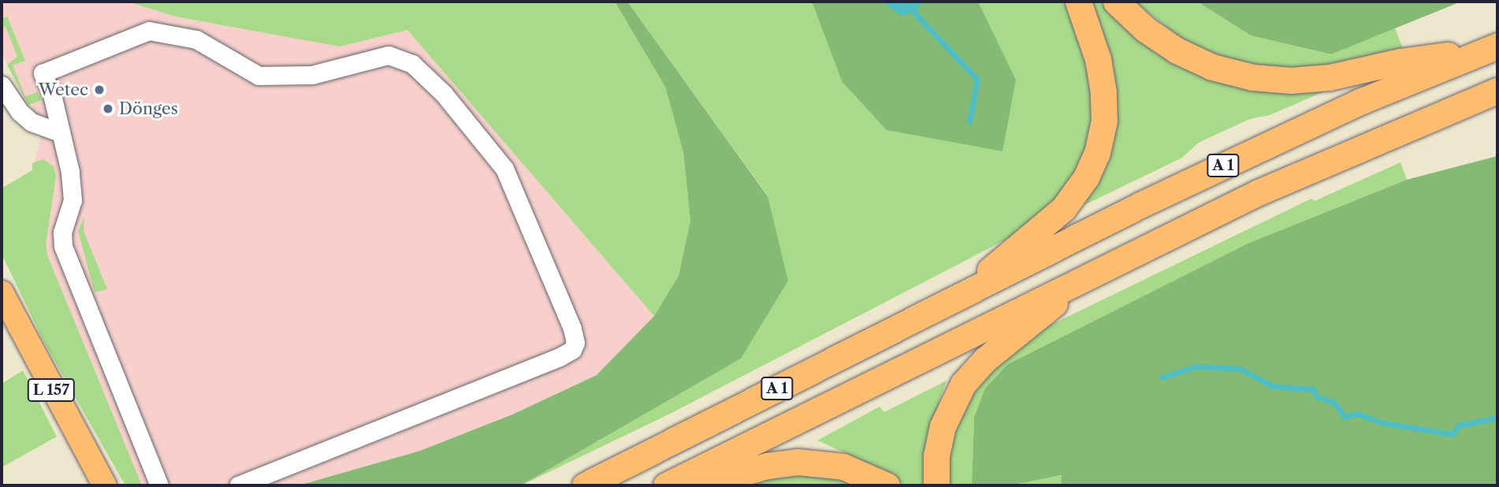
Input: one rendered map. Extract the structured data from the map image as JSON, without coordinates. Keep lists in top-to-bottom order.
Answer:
{
  "streets": {
    "highway": ["A 1"],
    "main road": ["L 157"]
  },
  "places": ["Wetec", "Dönges"]
}
